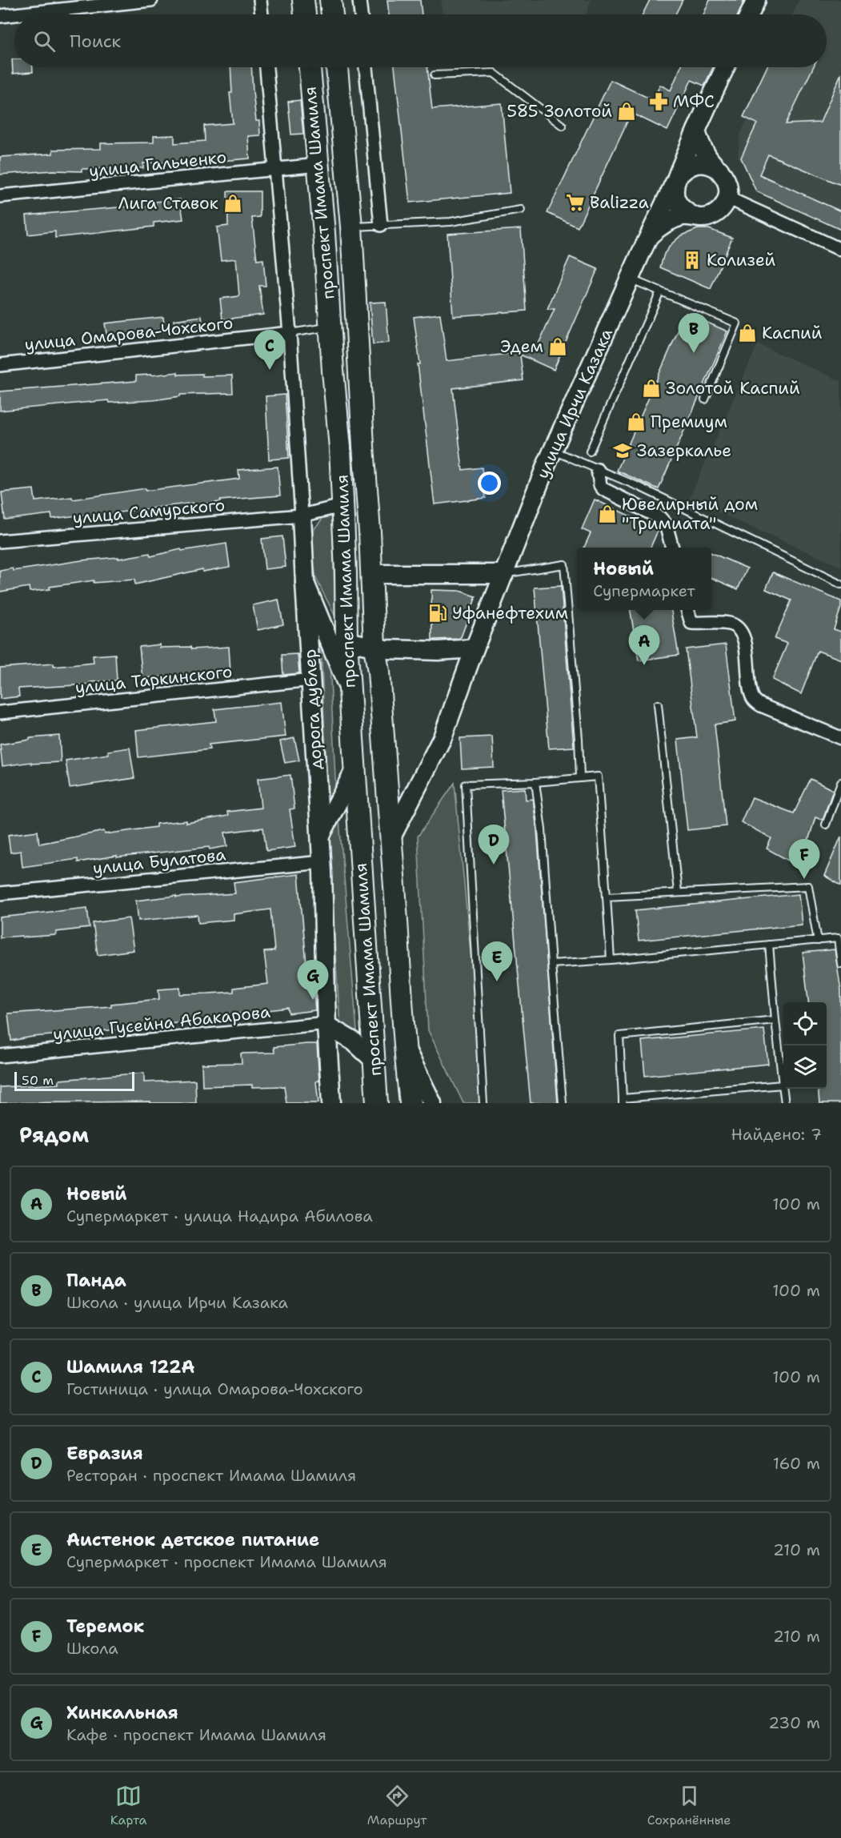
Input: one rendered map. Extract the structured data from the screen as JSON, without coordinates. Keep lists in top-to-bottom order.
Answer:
{
  "streets": {
    "main road": ["проспект Имама Шамиля", "улица Ирчи Казака", "дорога дублер"],
    "street": [
      "улица Гальченко",
      "улица Омарова-Чохского",
      "улица Самурского",
      "улица Таркинского",
      "улица Булатова",
      "улица Гусейна Абакарова"
    ]
  },
  "crossings": [
    ["улица Гальченко", "проспект Имама Шамиля"],
    ["проспект Имама Шамиля", "улица Ирчи Казака"],
    ["проспект Имама Шамиля", "улица Самурского"],
    ["улица Самурского", "дорога дублер"],
    ["улица Таркинского", "дорога дублер"]
  ],
  "places": {
    "pharmacy": ["МФС"],
    "shop": [
      "585 Золотой",
      "Лига Ставок",
      "Каспий",
      "Эдем",
      "Золотой Каспий",
      "Премиум",
      "Ювелирный дом \"Тримиата\""
    ],
    "supermarket": ["Balizza"],
    "building": ["Колизей"],
    "school or university": ["Зазеркалье"],
    "fuel station": ["Уфанефтехим"]
  },
  "scale_bar": "50 m",
  "page": {
    "search": "Поиск",
    "pins": [
      "B",
      "C",
      "A",
      "D",
      "F",
      "E",
      "G"
    ],
    "popup": ["Новый", "Супермаркет"],
    "scale": "50 m",
    "heading": ["Рядом", "Найдено: 7"],
    "list": [
      {
        "mark": "A",
        "name": "Новый",
        "note": "Супермаркет · улица Надира Абилова",
        "value": "100 m"
      },
      {
        "mark": "B",
        "name": "Панда",
        "note": "Школа · улица Ирчи Казака",
        "value": "100 m"
      },
      {
        "mark": "C",
        "name": "Шамиля 122А",
        "note": "Гостиница · улица Омарова-Чохского",
        "value": "100 m"
      },
      {
        "mark": "D",
        "name": "Евразия",
        "note": "Ресторан · проспект Имама Шамиля",
        "value": "160 m"
      },
      {
        "mark": "E",
        "name": "Аистенок детское питание",
        "note": "Супермаркет · проспект Имама Шамиля",
        "value": "210 m"
      },
      {
        "mark": "F",
        "name": "Теремок",
        "note": "Школа",
        "value": "210 m"
      },
      {
        "mark": "G",
        "name": "Хинкальная",
        "note": "Кафе · проспект Имама Шамиля",
        "value": "230 m"
      }
    ],
    "nav": ["Карта", "Маршрут", "Сохранённые"]
  }
}
